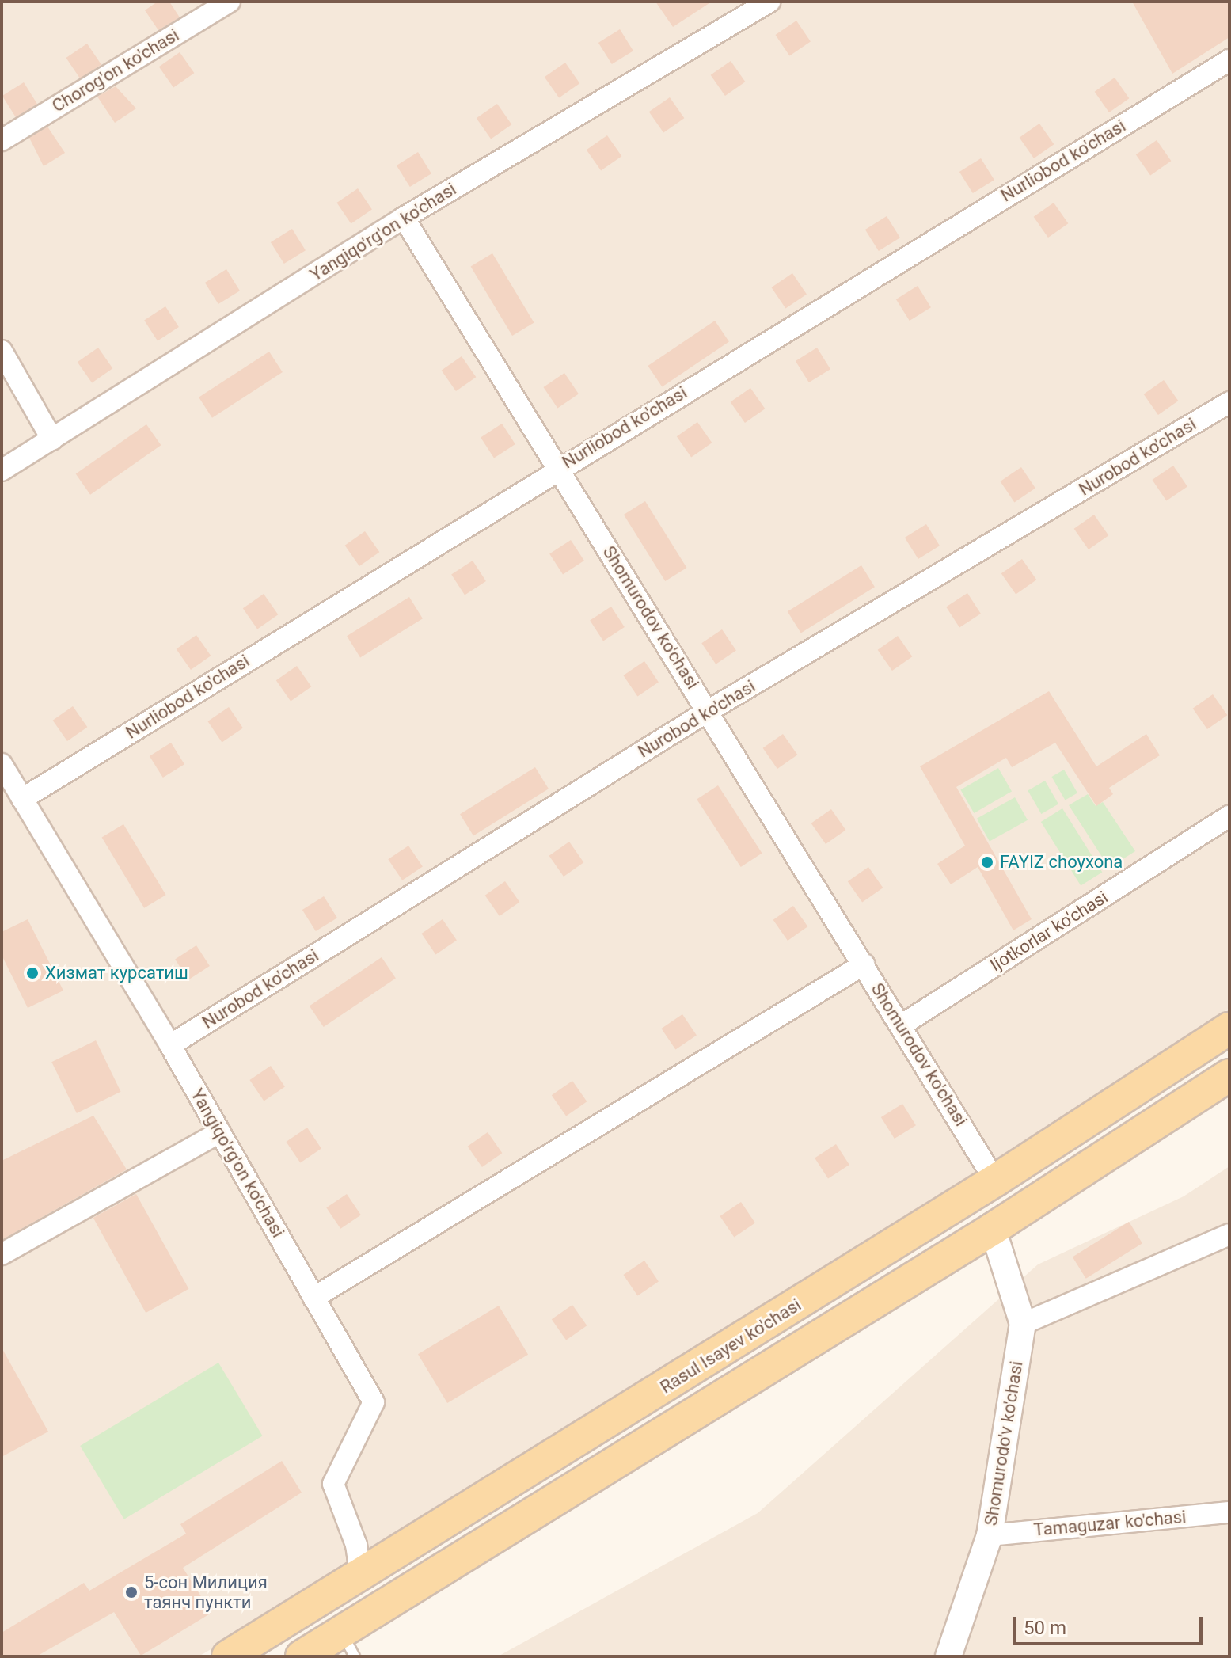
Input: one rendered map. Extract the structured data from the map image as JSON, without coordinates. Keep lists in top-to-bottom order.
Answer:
{
  "streets": {
    "main road": ["Rasul Isayev ko'chasi"],
    "street": [
      "Chorog'on ko'chasi",
      "Nurliobod ko'chasi",
      "Yangiqo'rg'on ko'chasi",
      "Nurobod ko'chasi",
      "Shomurodov ko'chasi",
      "Ijotkorlar ko'chasi",
      "Shomurodo'v ko'chasi",
      "Tamaguzar ko'chasi"
    ]
  },
  "crossings": [
    ["Nurliobod ko'chasi", "Yangiqo'rg'on ko'chasi"],
    ["Nurliobod ko'chasi", "Shomurodov ko'chasi"],
    ["Yangiqo'rg'on ko'chasi", "Nurobod ko'chasi"],
    ["Yangiqo'rg'on ko'chasi", "Shomurodov ko'chasi"],
    ["Yangiqo'rg'on ko'chasi", "Rasul Isayev ko'chasi"],
    ["Nurobod ko'chasi", "Shomurodov ko'chasi"],
    ["Shomurodov ko'chasi", "Ijotkorlar ko'chasi"],
    ["Shomurodov ko'chasi", "Rasul Isayev ko'chasi"],
    ["Shomurodo'v ko'chasi", "Tamaguzar ko'chasi"]
  ],
  "places": ["FAYIZ choyxona", "Хизмат курсатиш", "5-сон Милиция таянч пункти"],
  "scale_bar": "50 m"
}
